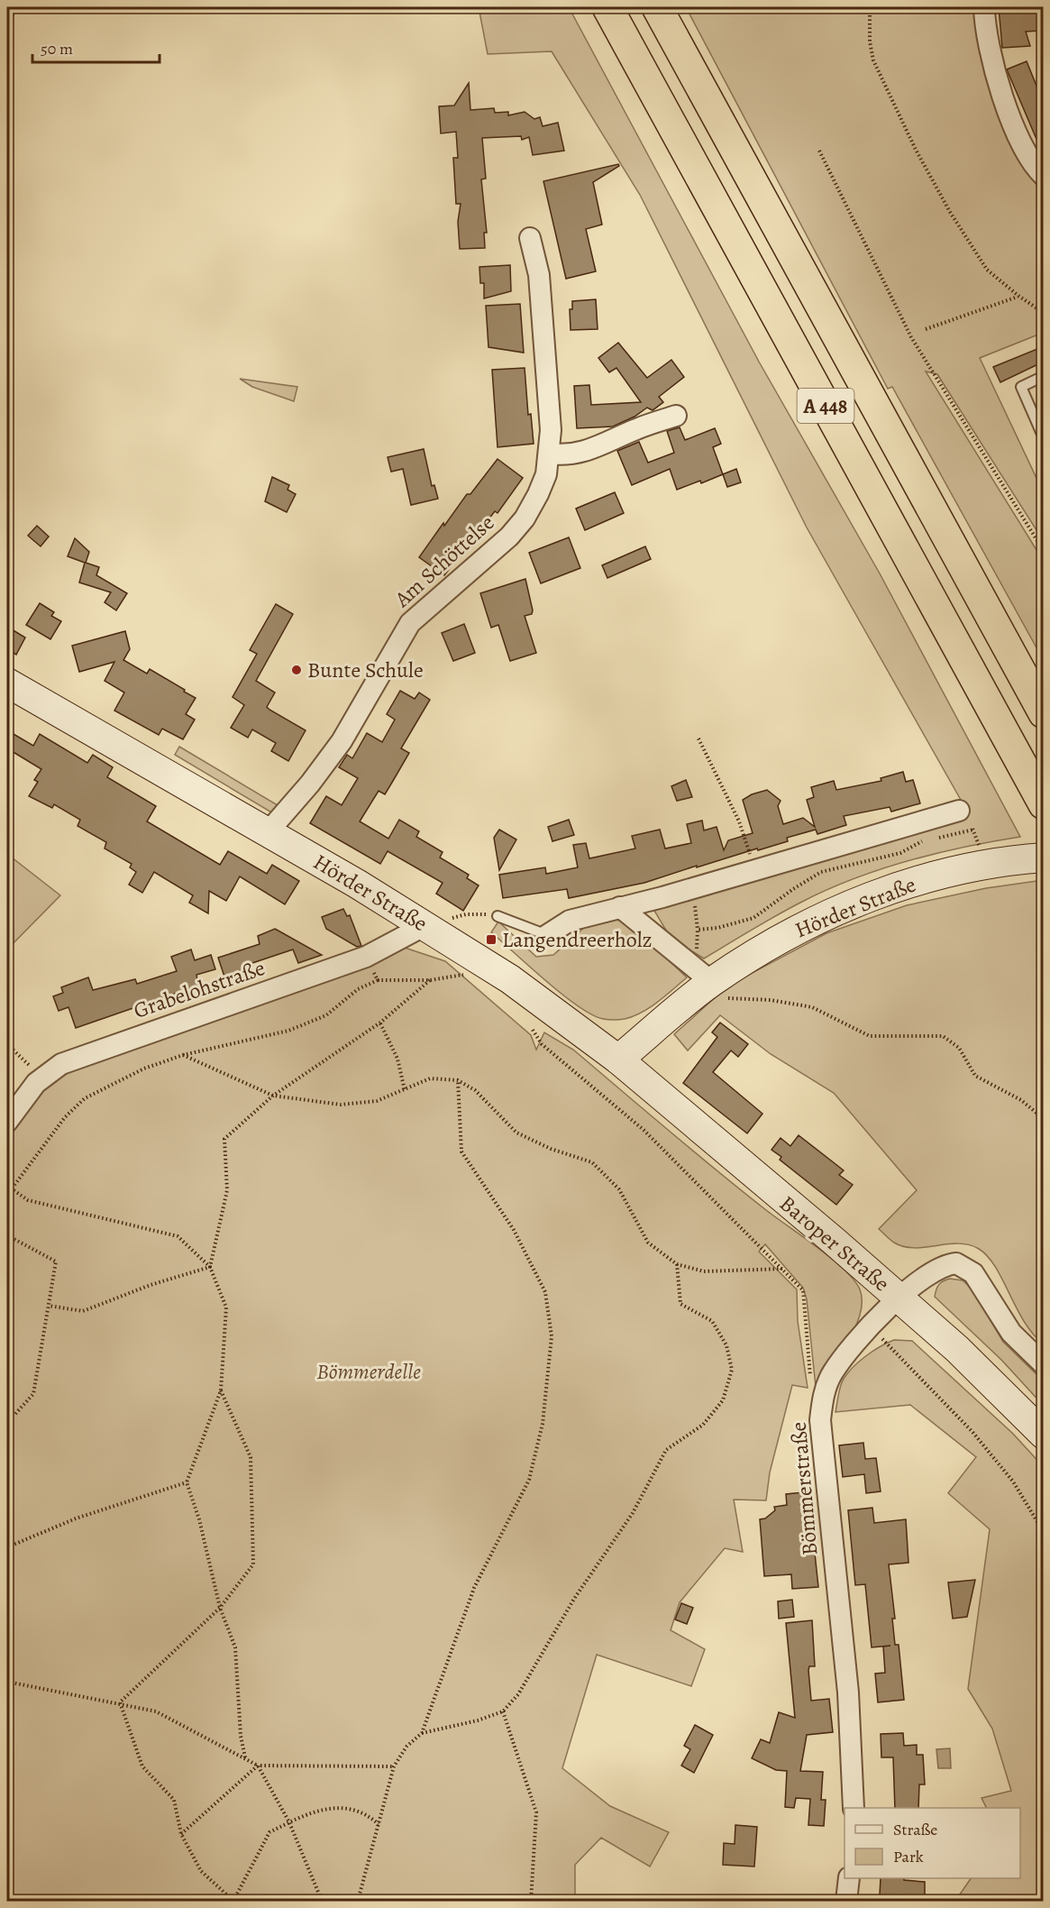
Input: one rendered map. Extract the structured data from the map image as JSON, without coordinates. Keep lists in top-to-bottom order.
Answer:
{
  "streets": {
    "highway": ["A 448"],
    "main road": ["Hörder Straße", "Baroper Straße"],
    "street": ["Am Schöttelse", "Grabelohstraße", "Bömmerstraße"]
  },
  "crossings": [
    ["Am Schöttelse", "Hörder Straße"],
    ["Hörder Straße", "Grabelohstraße"],
    ["Hörder Straße", "Baroper Straße"],
    ["Baroper Straße", "Bömmerstraße"]
  ],
  "parks": ["Bömmerdelle"],
  "places": {
    "other": ["Bunte Schule"],
    "transit": ["Langendreerholz"]
  },
  "legend": ["Straße", "Park"],
  "scale_bar": "50 m"
}
